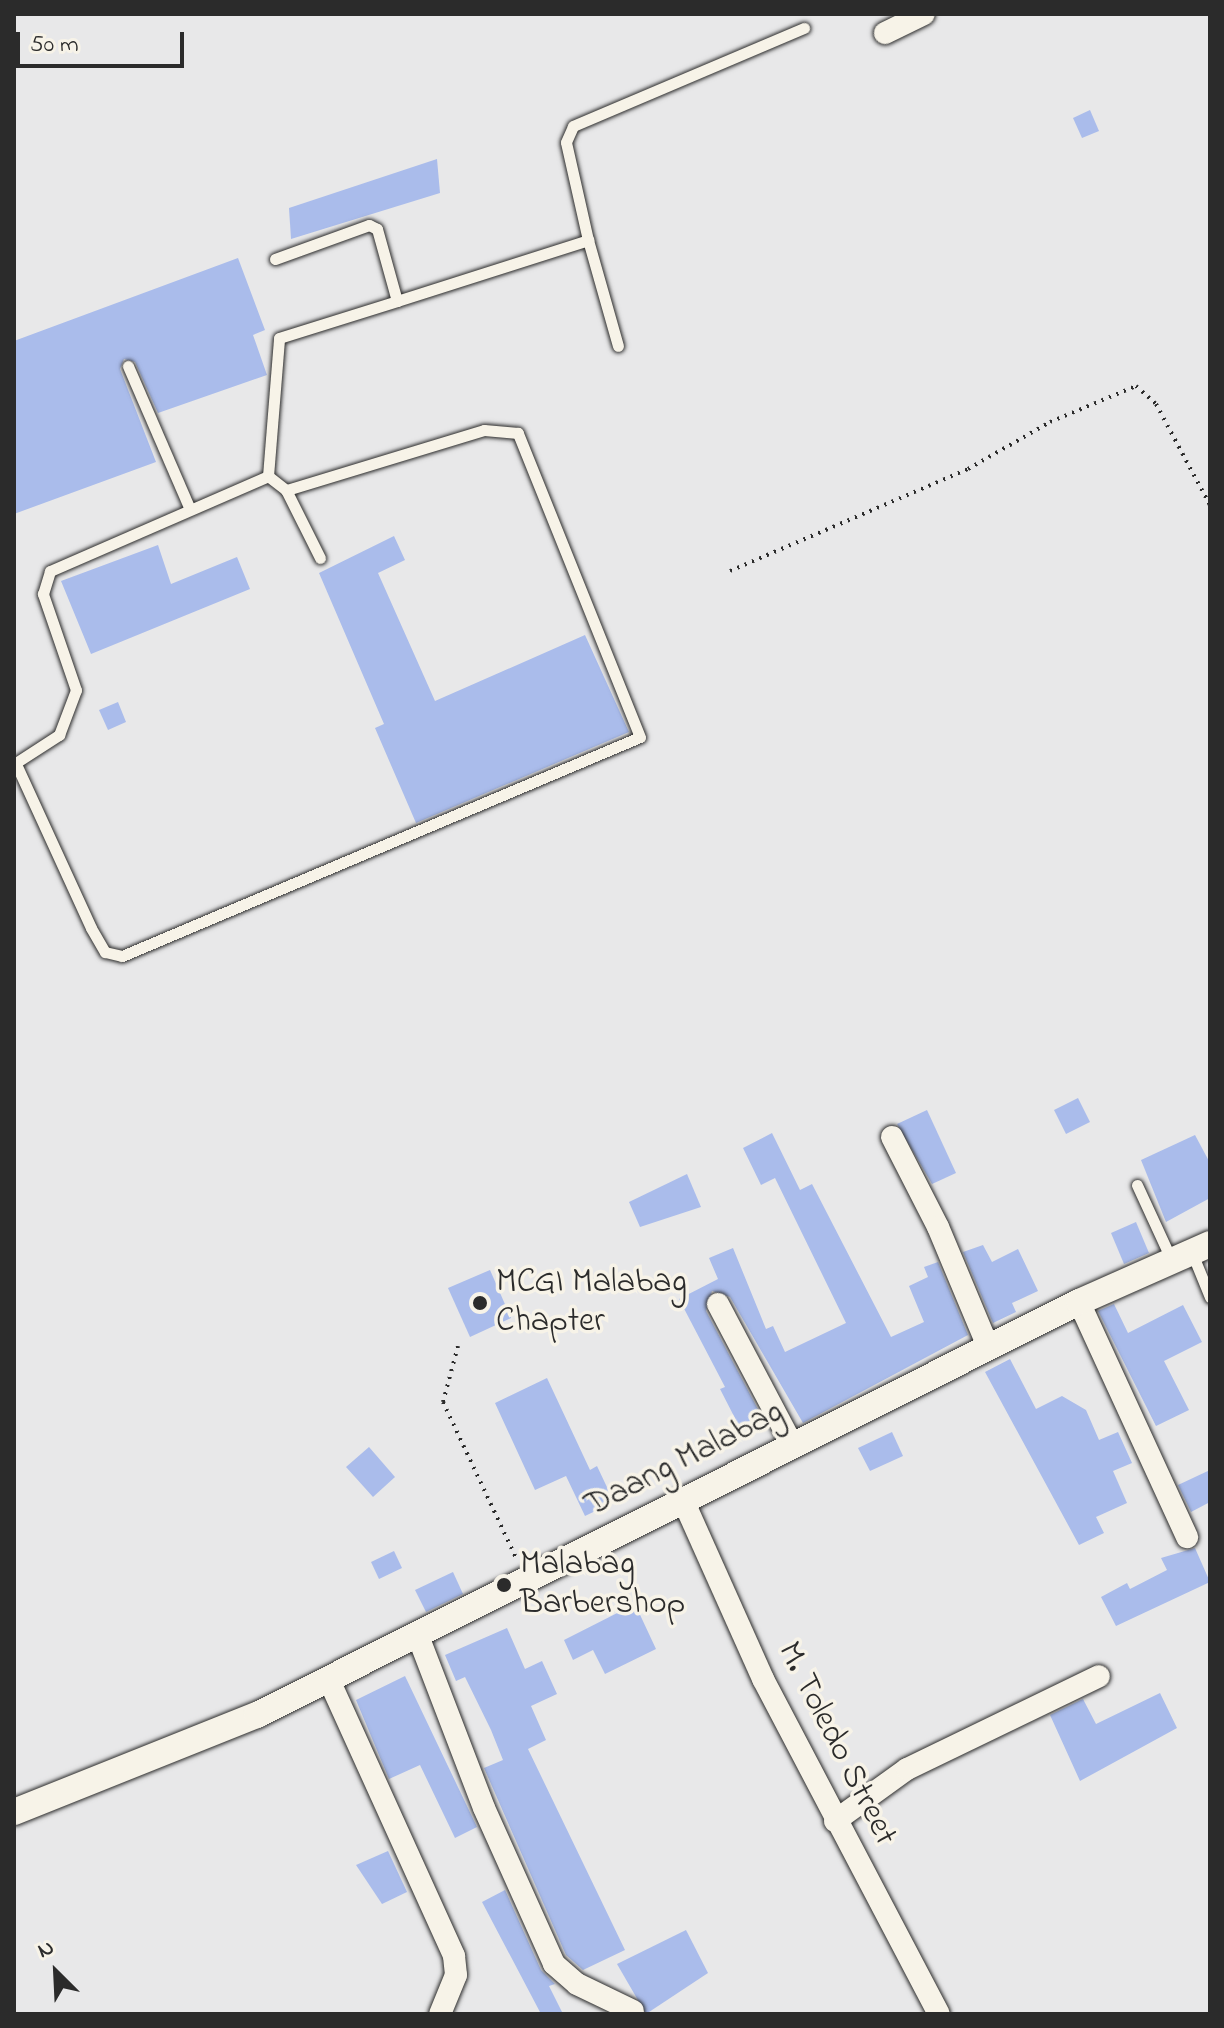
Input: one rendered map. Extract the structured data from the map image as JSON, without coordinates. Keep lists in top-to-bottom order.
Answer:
{
  "streets": {
    "street": ["Daang Malabag", "M. Toledo Street"]
  },
  "crossings": [
    ["Daang Malabag", "M. Toledo Street"]
  ],
  "places": ["MCGI Malabag Chapter", "Malabag Barbershop"],
  "scale_bar": "50 m",
  "north": "top left"
}
